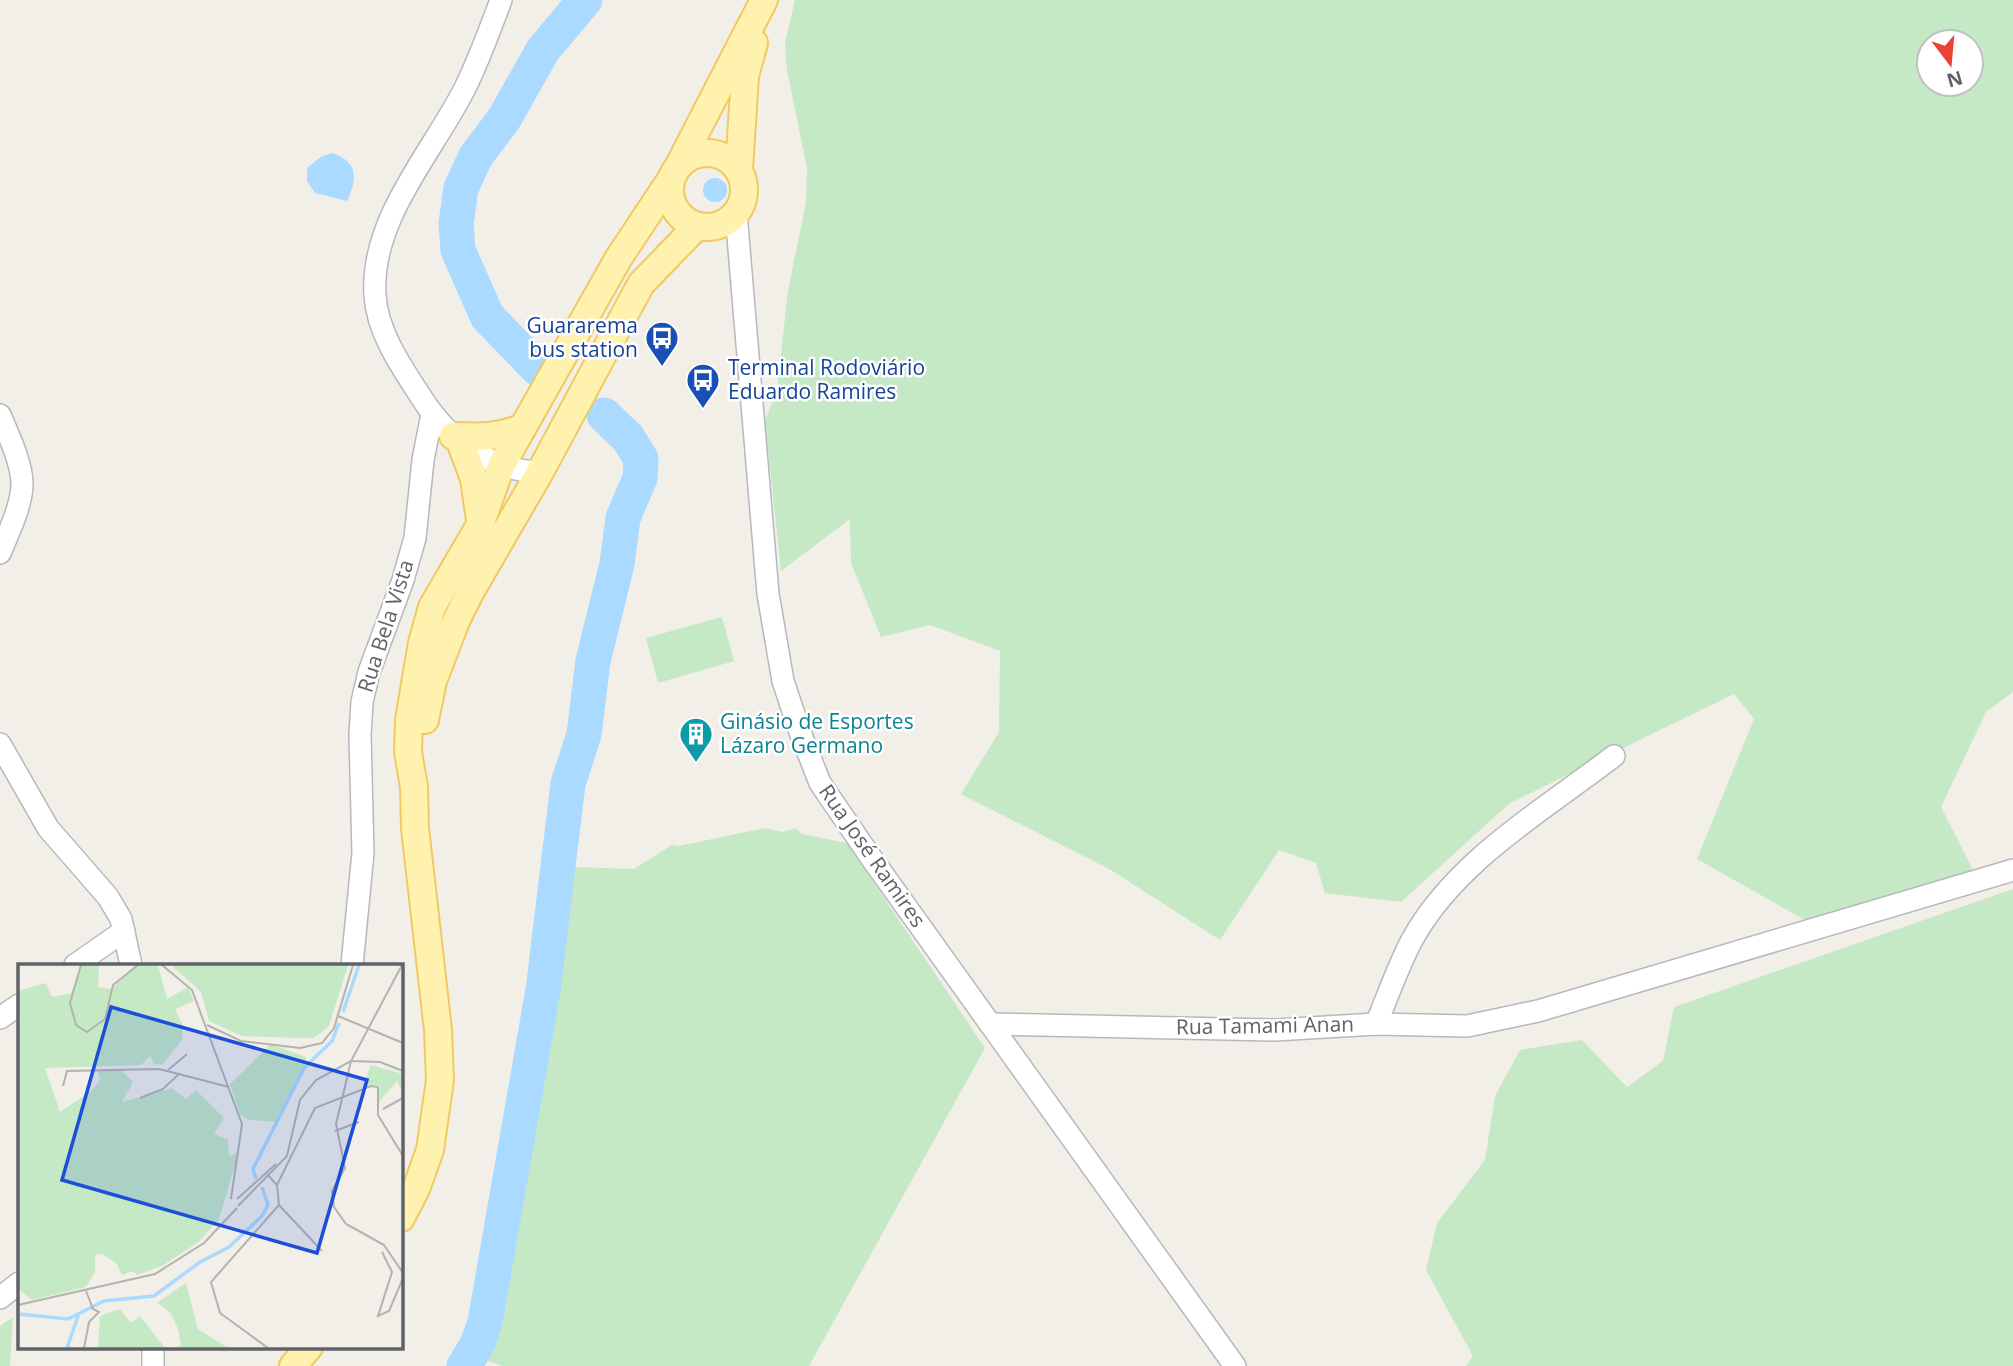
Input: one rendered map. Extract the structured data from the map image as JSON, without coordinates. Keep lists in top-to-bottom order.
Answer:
{
  "streets": {
    "street": ["Rua Bela Vista", "Rua José Ramires", "Rua Tamami Anan"]
  },
  "crossings": [
    ["Rua José Ramires", "Rua Tamami Anan"]
  ],
  "places": {
    "bus stop": ["Guararema bus station", "Terminal Rodoviário Eduardo Ramires"],
    "building": ["Ginásio de Esportes Lázaro Germano"]
  },
  "north": "bottom"
}
